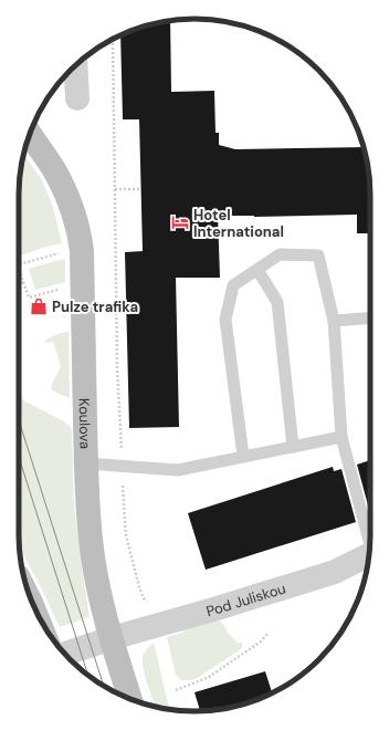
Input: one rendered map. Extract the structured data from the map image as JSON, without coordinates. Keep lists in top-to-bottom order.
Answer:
{
  "streets": {
    "main road": ["Koulova"],
    "street": ["Pod Juliskou"]
  },
  "crossings": [
    ["Koulova", "Pod Juliskou"]
  ],
  "places": {
    "hotel": ["Hotel International"],
    "shop": ["Pulze trafika"]
  }
}
